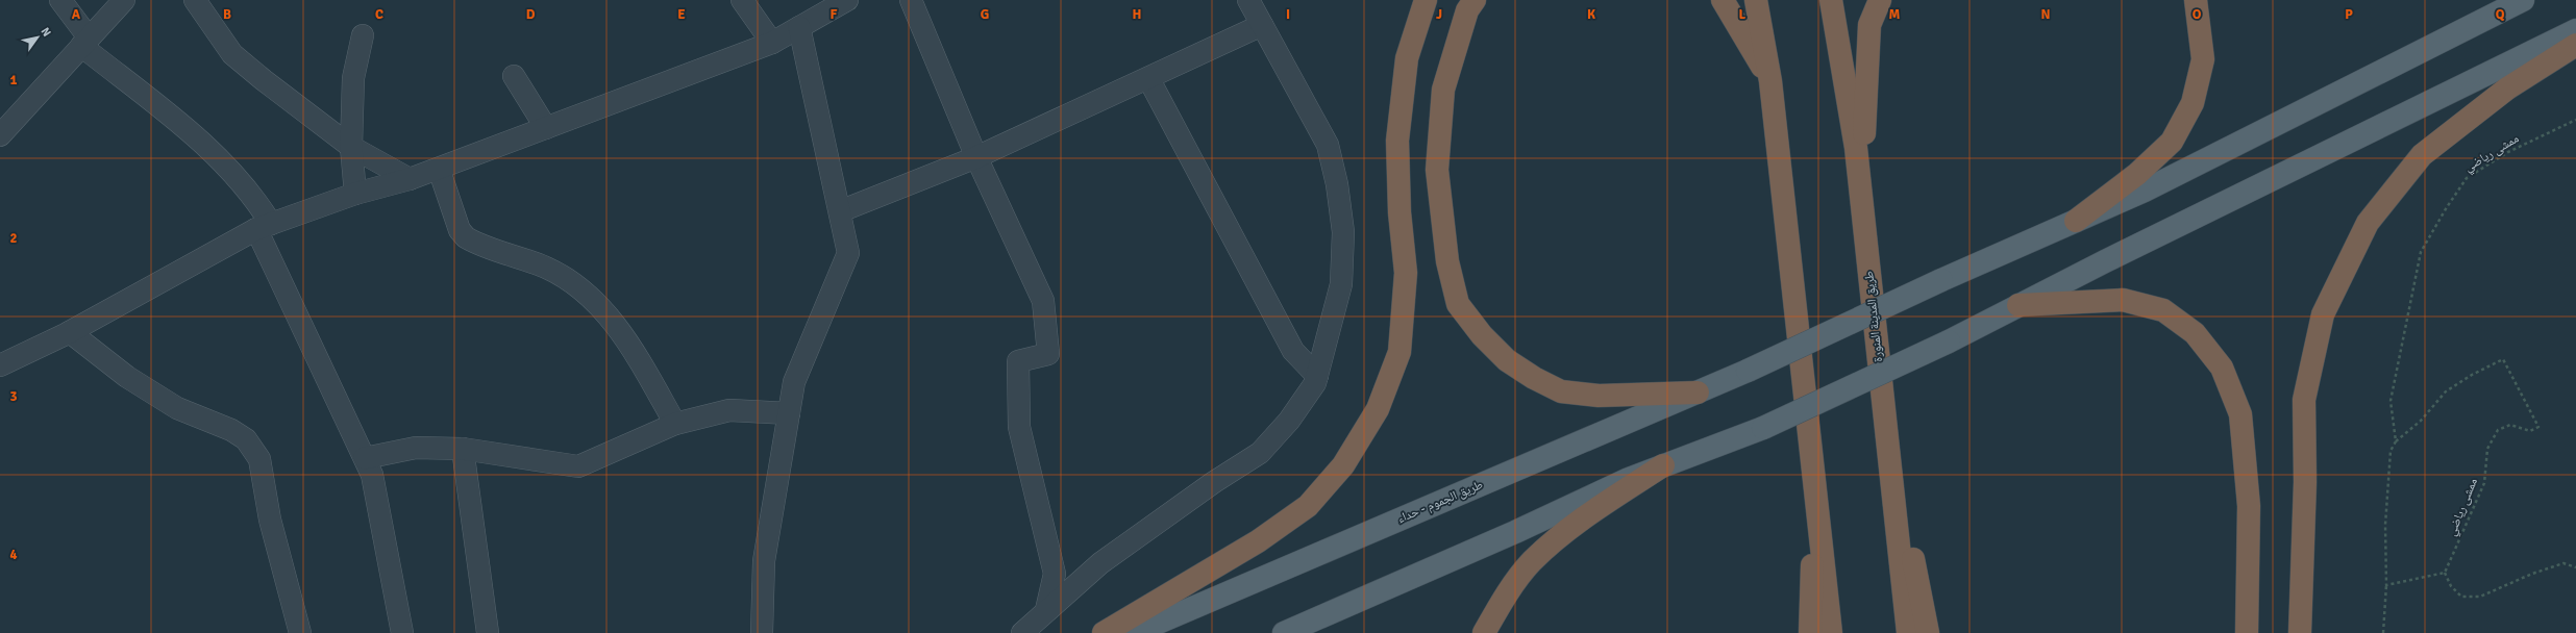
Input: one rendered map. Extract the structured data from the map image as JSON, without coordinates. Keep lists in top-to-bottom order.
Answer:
{
  "streets": {
    "highway": ["طريق المدينة المنورة"],
    "main road": ["طريق الجموم - حداء"],
    "path": ["ممشى رياضي"]
  },
  "north": "top right",
  "grid": {
    "columns": [
      "A",
      "B",
      "C",
      "D",
      "E",
      "F",
      "G",
      "H",
      "I",
      "J",
      "K",
      "L",
      "M",
      "N",
      "O",
      "P",
      "Q"
    ],
    "rows": [
      "1",
      "2",
      "3",
      "4"
    ]
  }
}
